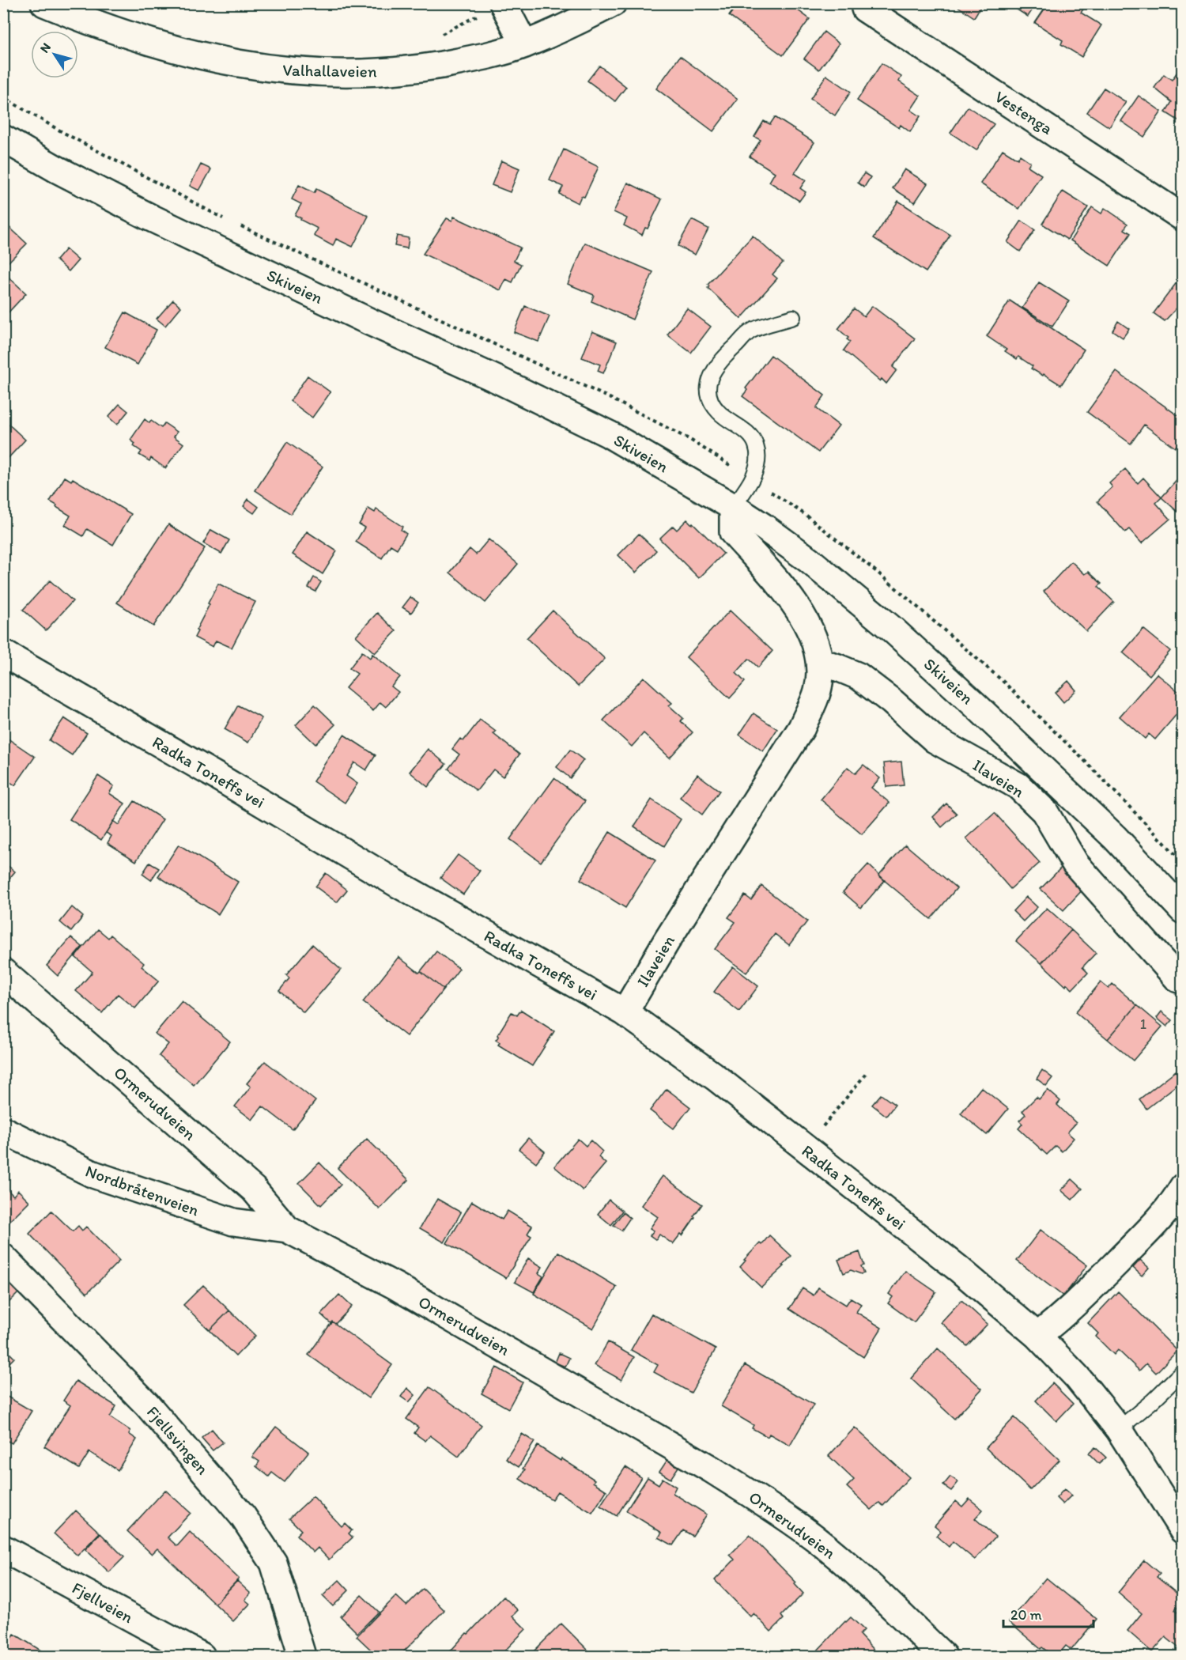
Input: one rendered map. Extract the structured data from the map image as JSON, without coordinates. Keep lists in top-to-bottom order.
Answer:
{
  "streets": {
    "street": [
      "Valhallaveien",
      "Vestenga",
      "Skiveien",
      "Radka Toneffs vei",
      "Ilaveien",
      "Ormerudveien",
      "Nordbråtenveien",
      "Fjellsvingen",
      "Fjellveien"
    ]
  },
  "crossings": [
    ["Skiveien", "Ilaveien"],
    ["Radka Toneffs vei", "Ilaveien"],
    ["Ormerudveien", "Nordbråtenveien"]
  ],
  "house_numbers": ["1"],
  "scale_bar": "20 m",
  "north": "top left"
}
